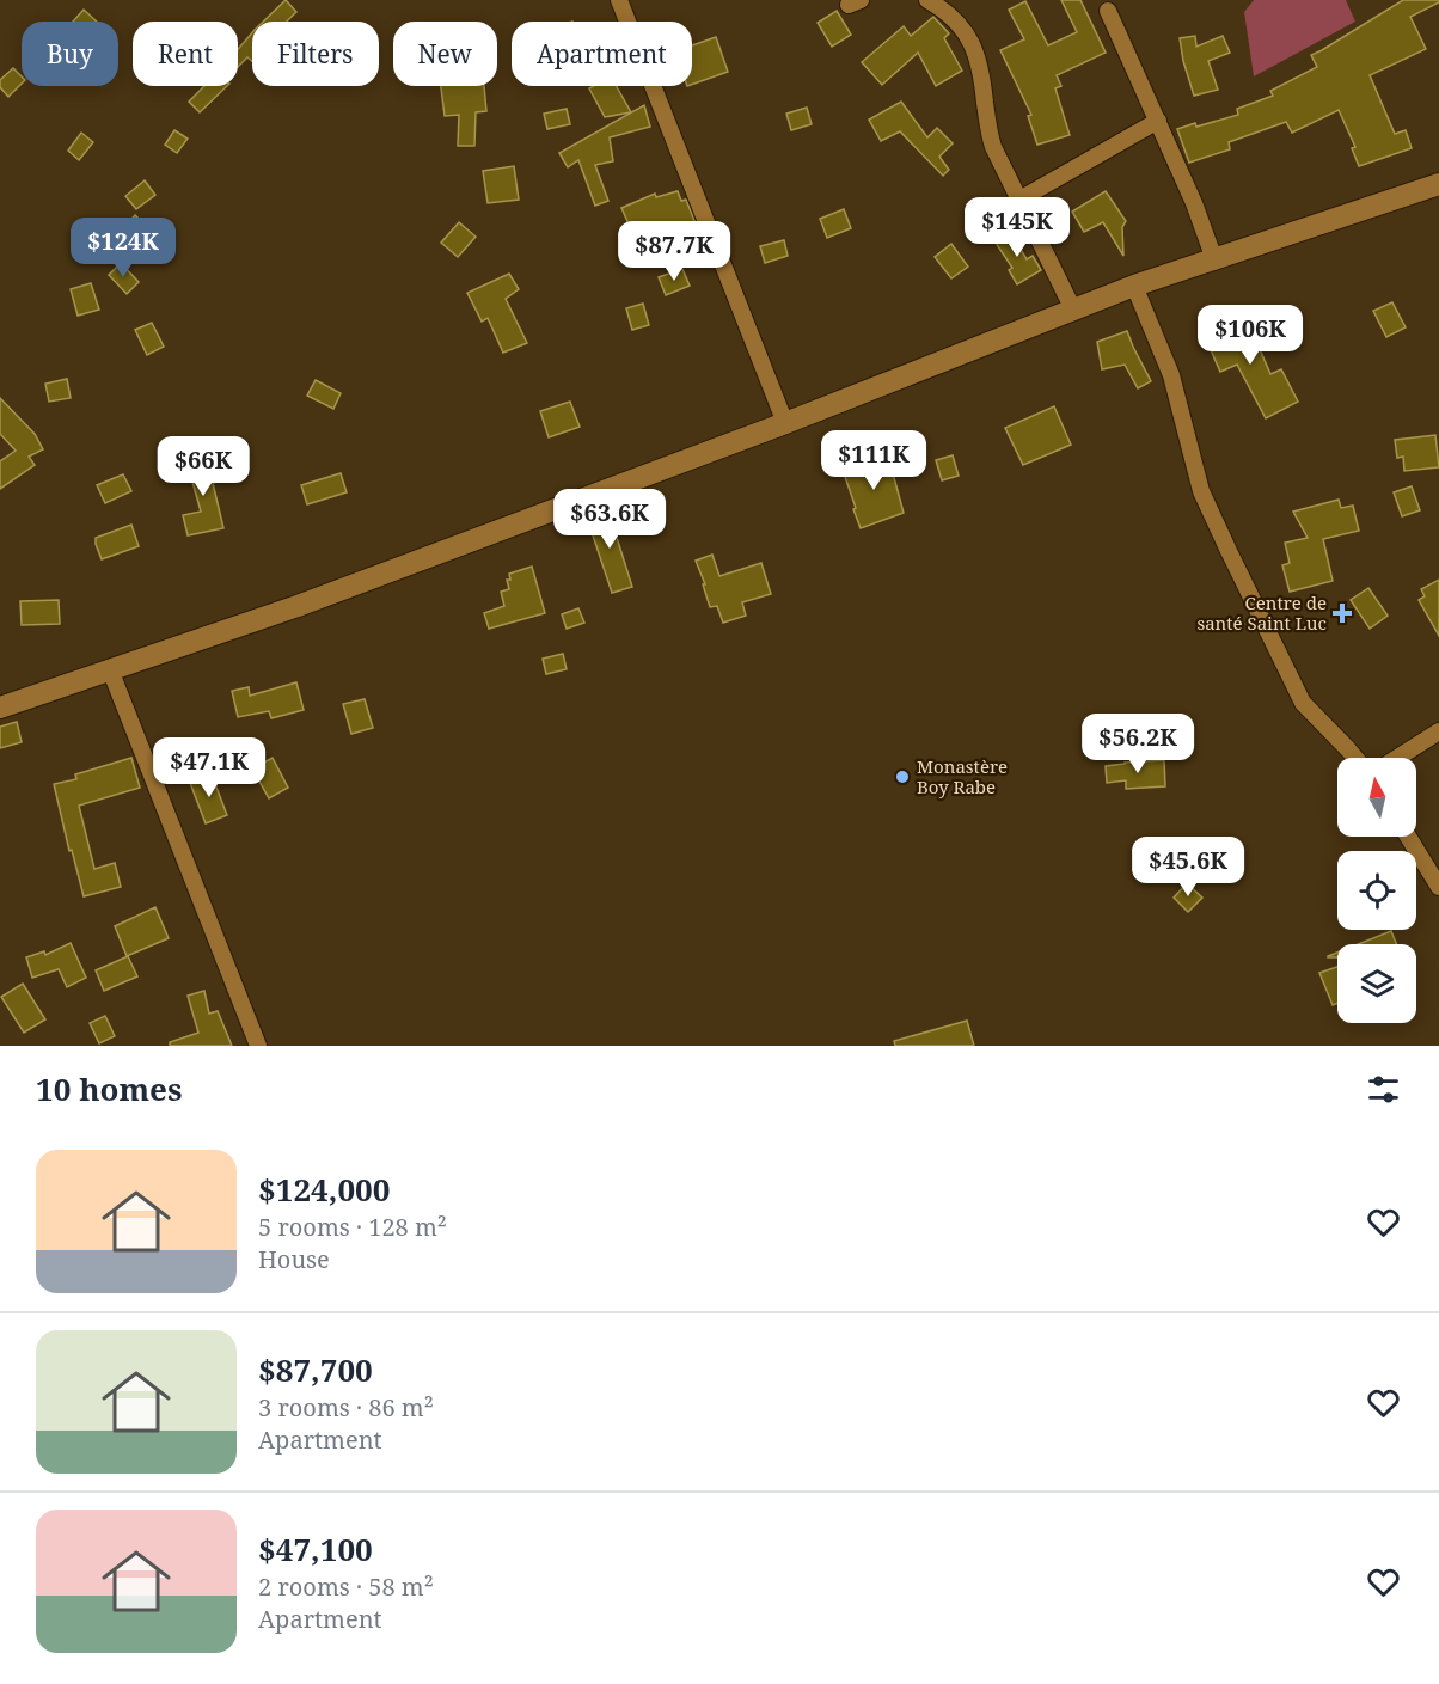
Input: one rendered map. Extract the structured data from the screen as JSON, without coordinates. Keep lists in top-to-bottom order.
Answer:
{
  "places": {
    "health": ["Centre de santé Saint Luc"],
    "other": ["Monastère Boy Rabe"]
  },
  "north": "top",
  "page": {
    "chip": [
      "Buy",
      "Rent",
      "Filters",
      "New",
      "Apartment"
    ],
    "price": [
      "$145K",
      "$124K",
      "$87.7K",
      "$106K",
      "$111K",
      "$66K",
      "$63.6K",
      "$56.2K",
      "$47.1K",
      "$45.6K"
    ],
    "heading": "10 homes",
    "list": [
      {
        "name": "$124,000",
        "note": "5 rooms · 128 m² · House"
      },
      {
        "name": "$87,700",
        "note": "3 rooms · 86 m² · Apartment"
      },
      {
        "name": "$47,100",
        "note": "2 rooms · 58 m² · Apartment"
      }
    ]
  }
}
